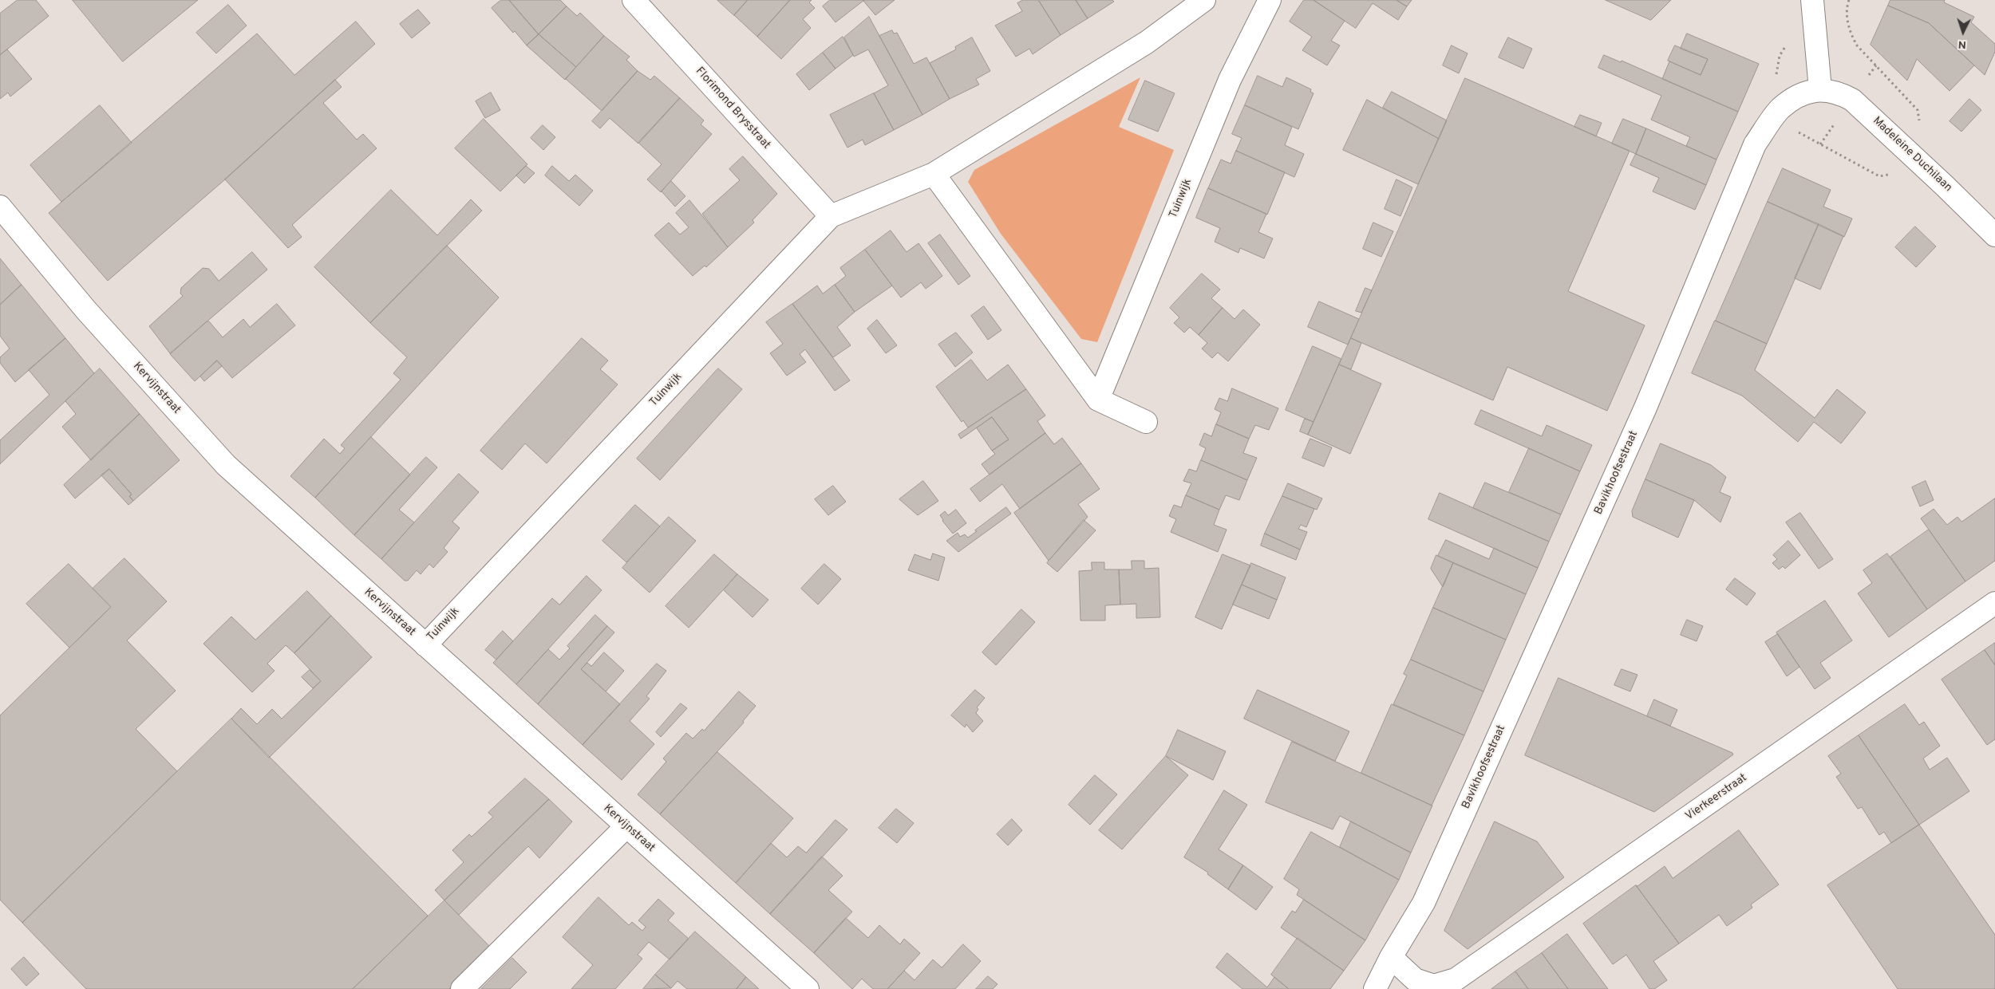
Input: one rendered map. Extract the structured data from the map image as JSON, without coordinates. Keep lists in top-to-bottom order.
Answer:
{
  "streets": {
    "street": [
      "Florimond Brysstraat",
      "Madeleine Duchilaan",
      "Tuinwijk",
      "Kervijnstraat",
      "Bavikhoofsestraat",
      "Vierkeerstraat"
    ]
  },
  "crossings": [
    ["Florimond Brysstraat", "Tuinwijk"],
    ["Madeleine Duchilaan", "Bavikhoofsestraat"],
    ["Tuinwijk", "Kervijnstraat"]
  ],
  "north": "bottom"
}
